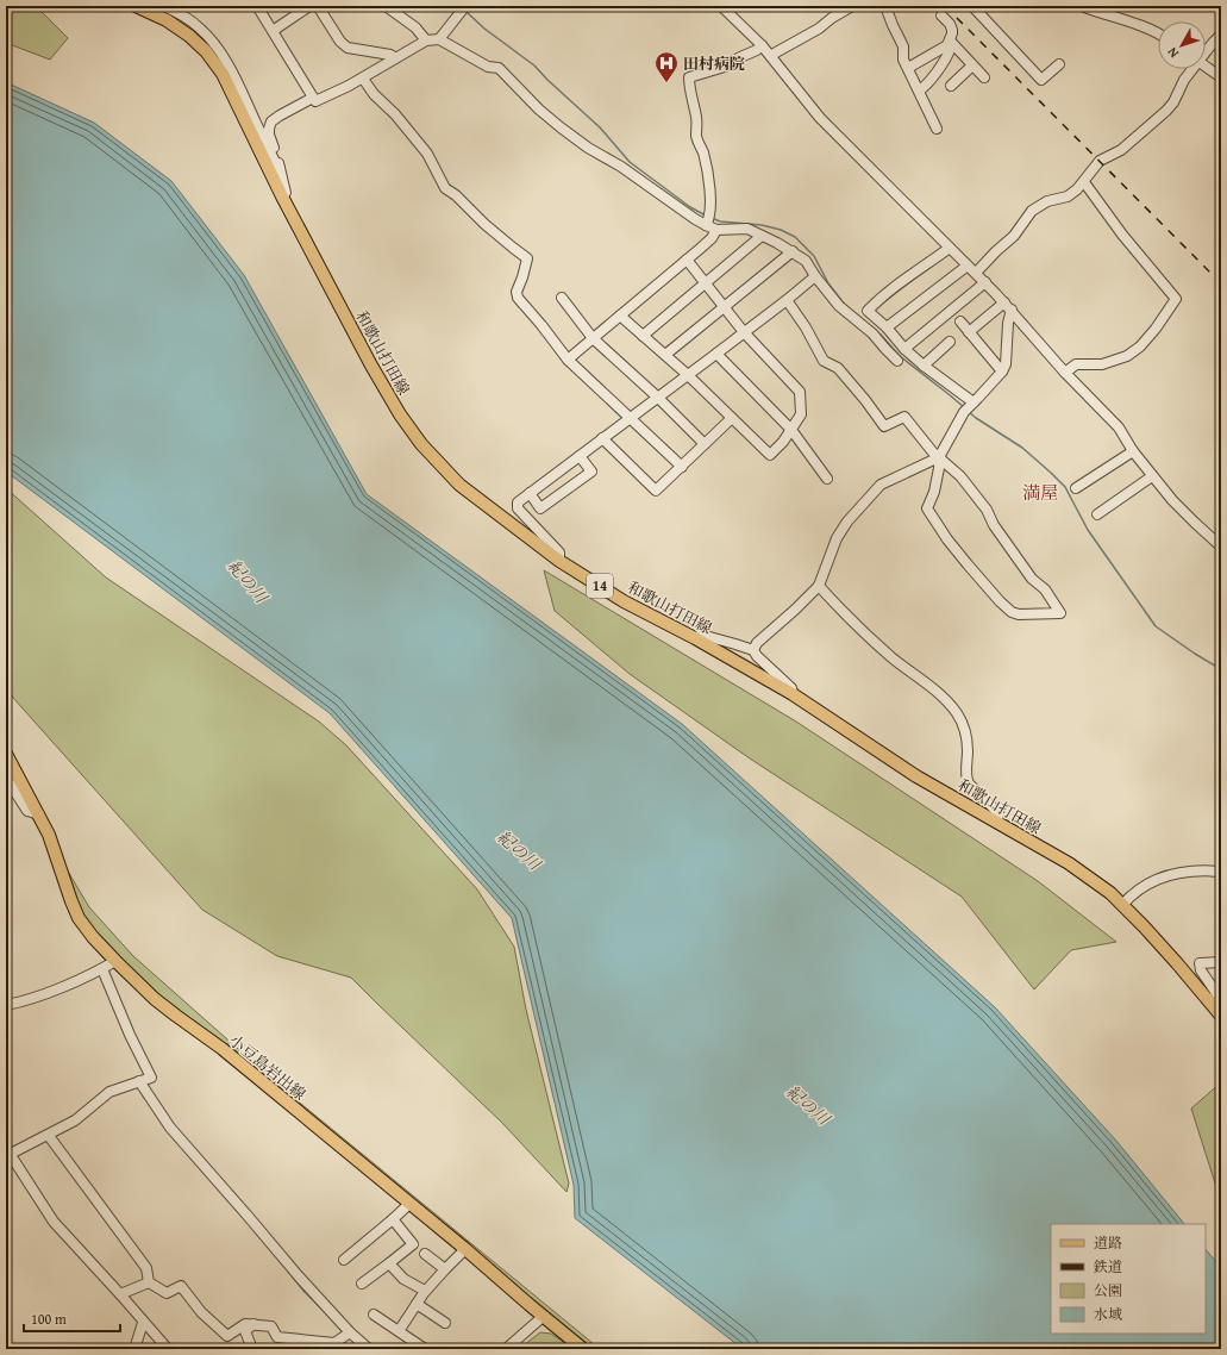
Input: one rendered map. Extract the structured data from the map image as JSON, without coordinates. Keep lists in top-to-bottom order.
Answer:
{
  "streets": {
    "main road": ["和歌山打田線", "14", "小豆島岩出線"]
  },
  "districts": ["満屋"],
  "water": ["紀の川"],
  "places": {
    "hospital": ["田村病院"]
  },
  "legend": [
    "道路",
    "鉄道",
    "公園",
    "水域"
  ],
  "scale_bar": "100 m",
  "north": "bottom left"
}
